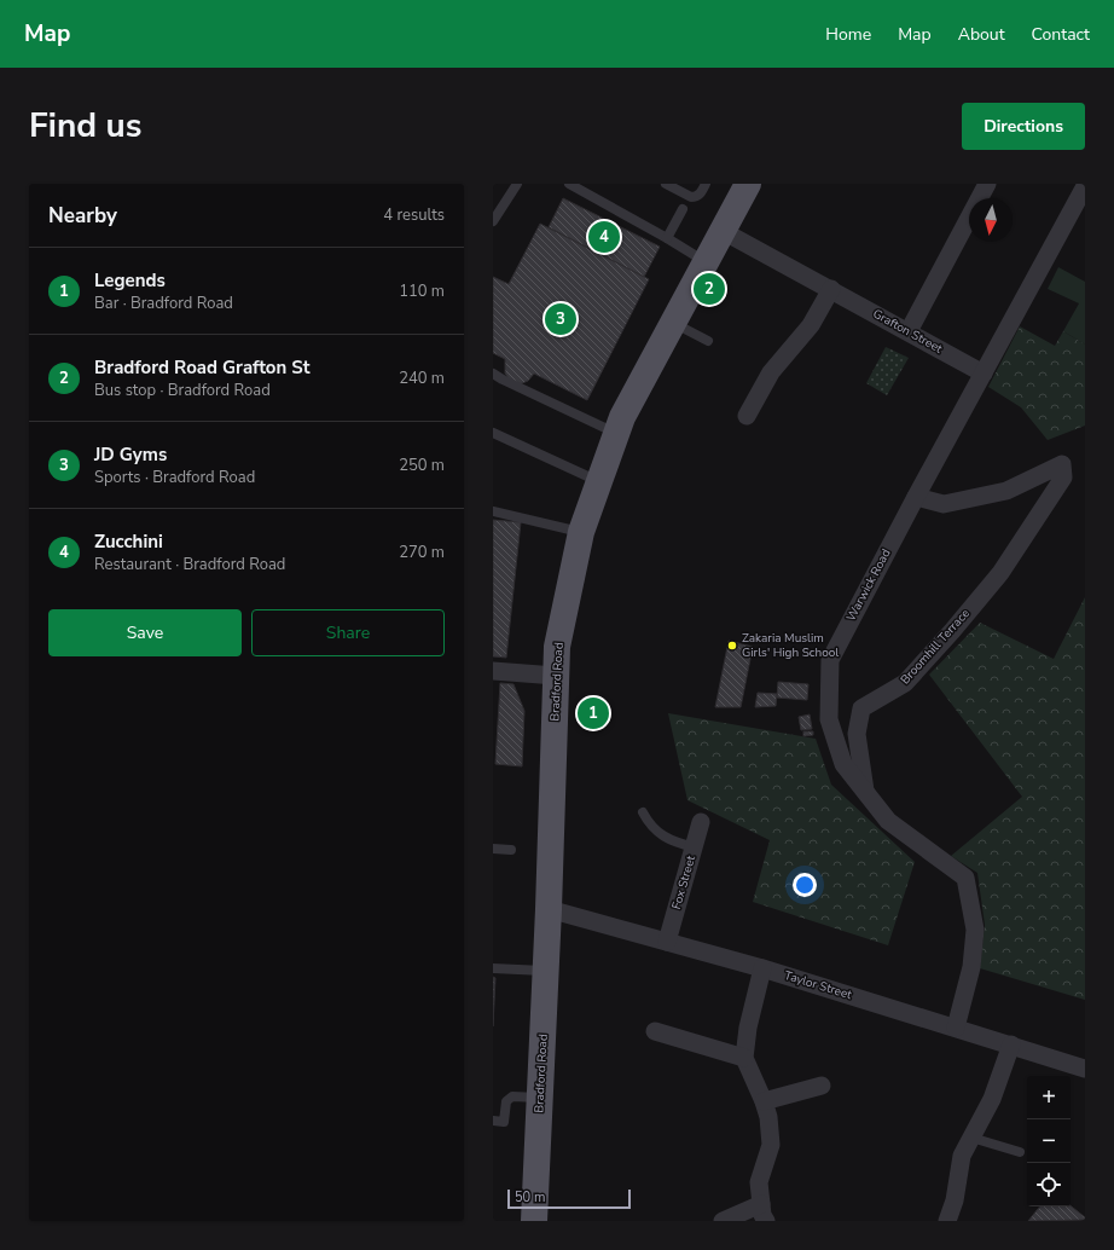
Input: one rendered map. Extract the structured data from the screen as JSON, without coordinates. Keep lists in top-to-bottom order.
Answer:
{
  "streets": {
    "main road": ["Bradford Road"],
    "street": [
      "Grafton Street",
      "Warwick Road",
      "Broomhill Terrace",
      "Fox Street",
      "Taylor Street"
    ]
  },
  "crossings": [
    ["Grafton Street", "Warwick Road"],
    ["Grafton Street", "Bradford Road"],
    ["Warwick Road", "Broomhill Terrace"],
    ["Warwick Road", "Taylor Street"],
    ["Bradford Road", "Taylor Street"],
    ["Fox Street", "Taylor Street"]
  ],
  "places": ["Zakaria Muslim Girls' High School"],
  "scale_bar": "50 m",
  "north": "bottom",
  "page": {
    "header": "Map",
    "nav": [
      "Home",
      "Map",
      "About",
      "Contact"
    ],
    "title": "Find us",
    "buttons": [
      "Directions",
      ["Save", "Share"]
    ],
    "heading": ["Nearby", "4 results"],
    "pins": [
      "4",
      "2",
      "3",
      "1"
    ],
    "list": [
      {
        "mark": "1",
        "name": "Legends",
        "note": "Bar · Bradford Road",
        "value": "110 m"
      },
      {
        "mark": "2",
        "name": "Bradford Road Grafton St",
        "note": "Bus stop · Bradford Road",
        "value": "240 m"
      },
      {
        "mark": "3",
        "name": "JD Gyms",
        "note": "Sports · Bradford Road",
        "value": "250 m"
      },
      {
        "mark": "4",
        "name": "Zucchini",
        "note": "Restaurant · Bradford Road",
        "value": "270 m"
      }
    ],
    "map_buttons": ["+", "−"],
    "scale": "50 m"
  }
}
